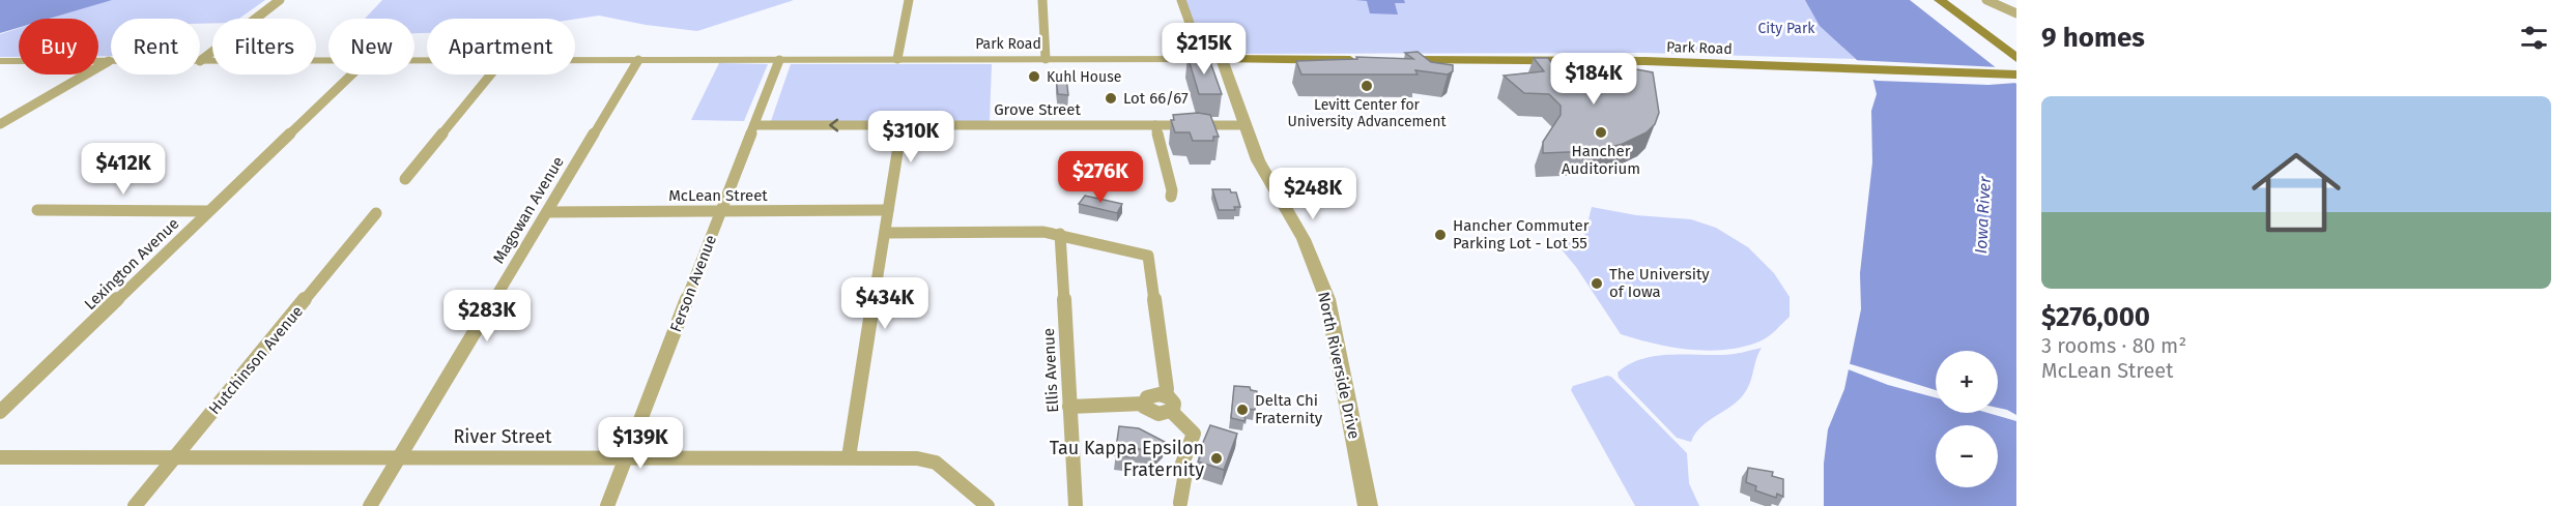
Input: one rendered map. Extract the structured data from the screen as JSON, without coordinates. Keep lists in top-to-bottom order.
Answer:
{
  "streets": {
    "main road": ["Park Road"],
    "street": [
      "Grove Street",
      "McLean Street",
      "Magowan Avenue",
      "Lexington Avenue",
      "Ferson Avenue",
      "Hutchinson Avenue",
      "North Riverside Drive",
      "Ellis Avenue",
      "River Street"
    ]
  },
  "crossings": [
    ["Park Road", "Magowan Avenue"],
    ["Park Road", "Ferson Avenue"],
    ["Park Road", "North Riverside Drive"],
    ["Grove Street", "Ferson Avenue"],
    ["Grove Street", "North Riverside Drive"],
    ["McLean Street", "Magowan Avenue"],
    ["McLean Street", "Ferson Avenue"],
    ["Magowan Avenue", "River Street"],
    ["Ferson Avenue", "River Street"],
    ["Hutchinson Avenue", "River Street"]
  ],
  "water": ["Iowa River"],
  "parks": ["City Park"],
  "places": [
    "Kuhl House",
    "Levitt Center for University Advancement",
    "Lot 66/67",
    "Hancher Auditorium",
    "Hancher Commuter Parking Lot - Lot 55",
    "The University of Iowa",
    "Delta Chi Fraternity",
    "Tau Kappa Epsilon Fraternity"
  ],
  "page": {
    "heading": "9 homes",
    "chip": [
      "Buy",
      "Rent",
      "Filters",
      "New",
      "Apartment"
    ],
    "price": [
      "$215K",
      "$184K",
      "$310K",
      "$412K",
      "$276K",
      "$248K",
      "$434K",
      "$283K",
      "$139K"
    ],
    "list": [
      {
        "name": "$276,000",
        "note": "3 rooms · 80 m² · McLean Street"
      }
    ],
    "map_buttons": ["+", "−"]
  }
}
